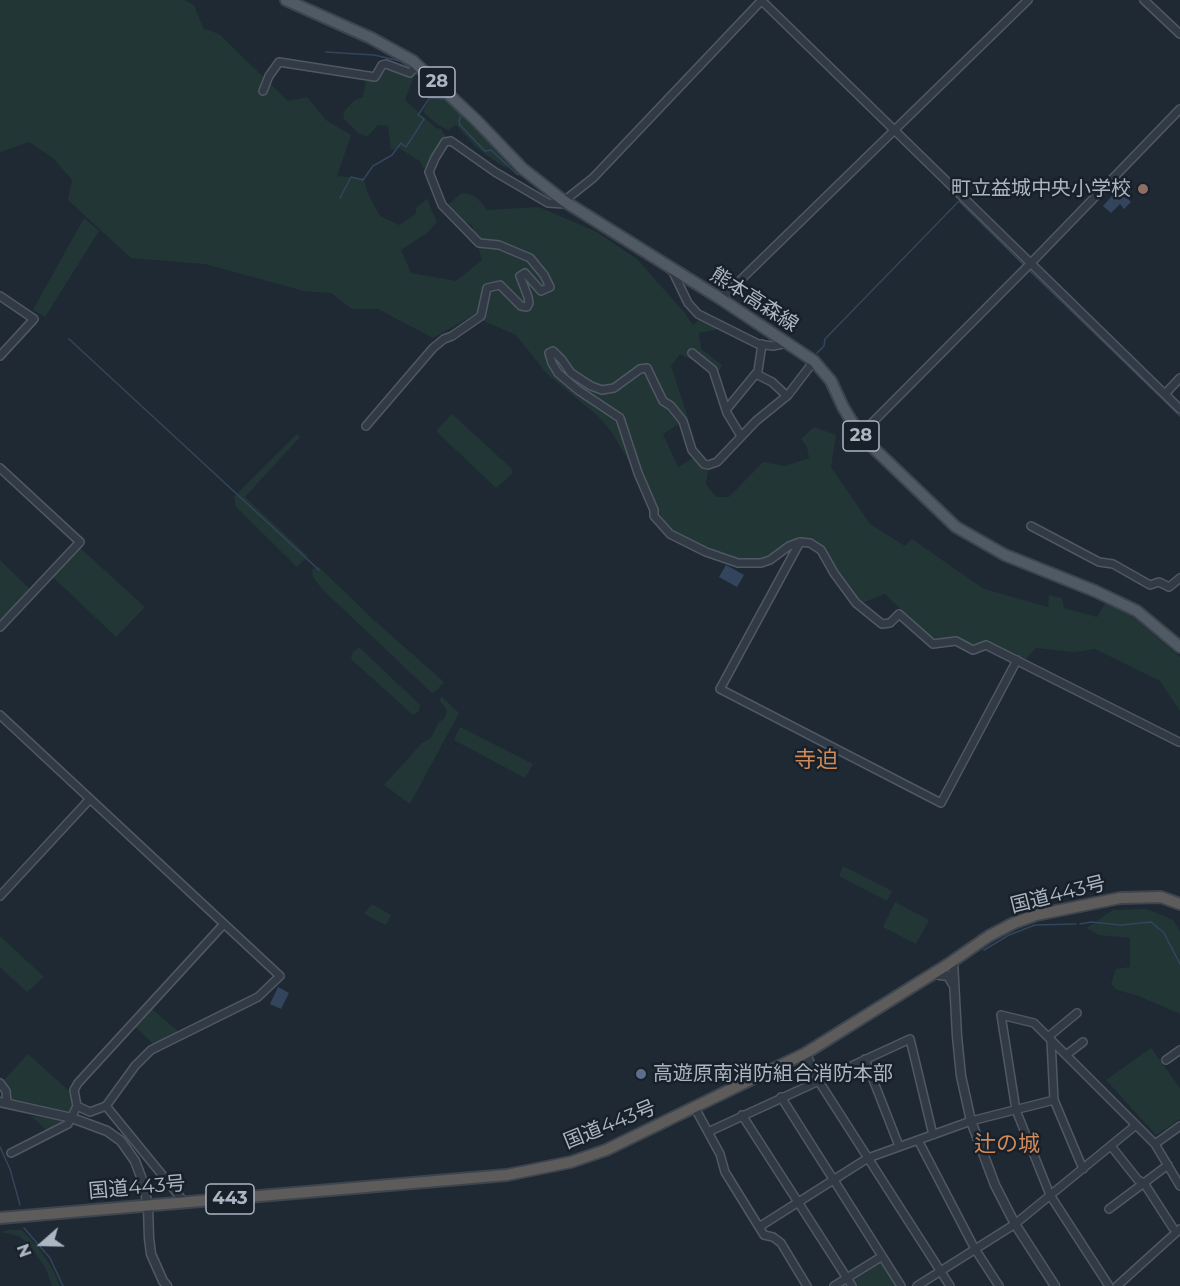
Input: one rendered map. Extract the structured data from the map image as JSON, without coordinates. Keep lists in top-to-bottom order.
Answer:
{
  "streets": {
    "highway": ["国道443号", "443"],
    "main road": ["28", "熊本高森線"]
  },
  "districts": ["寺迫", "辻の城"],
  "places": ["町立益城中央小学校", "高遊原南消防組合消防本部"],
  "north": "left"
}
